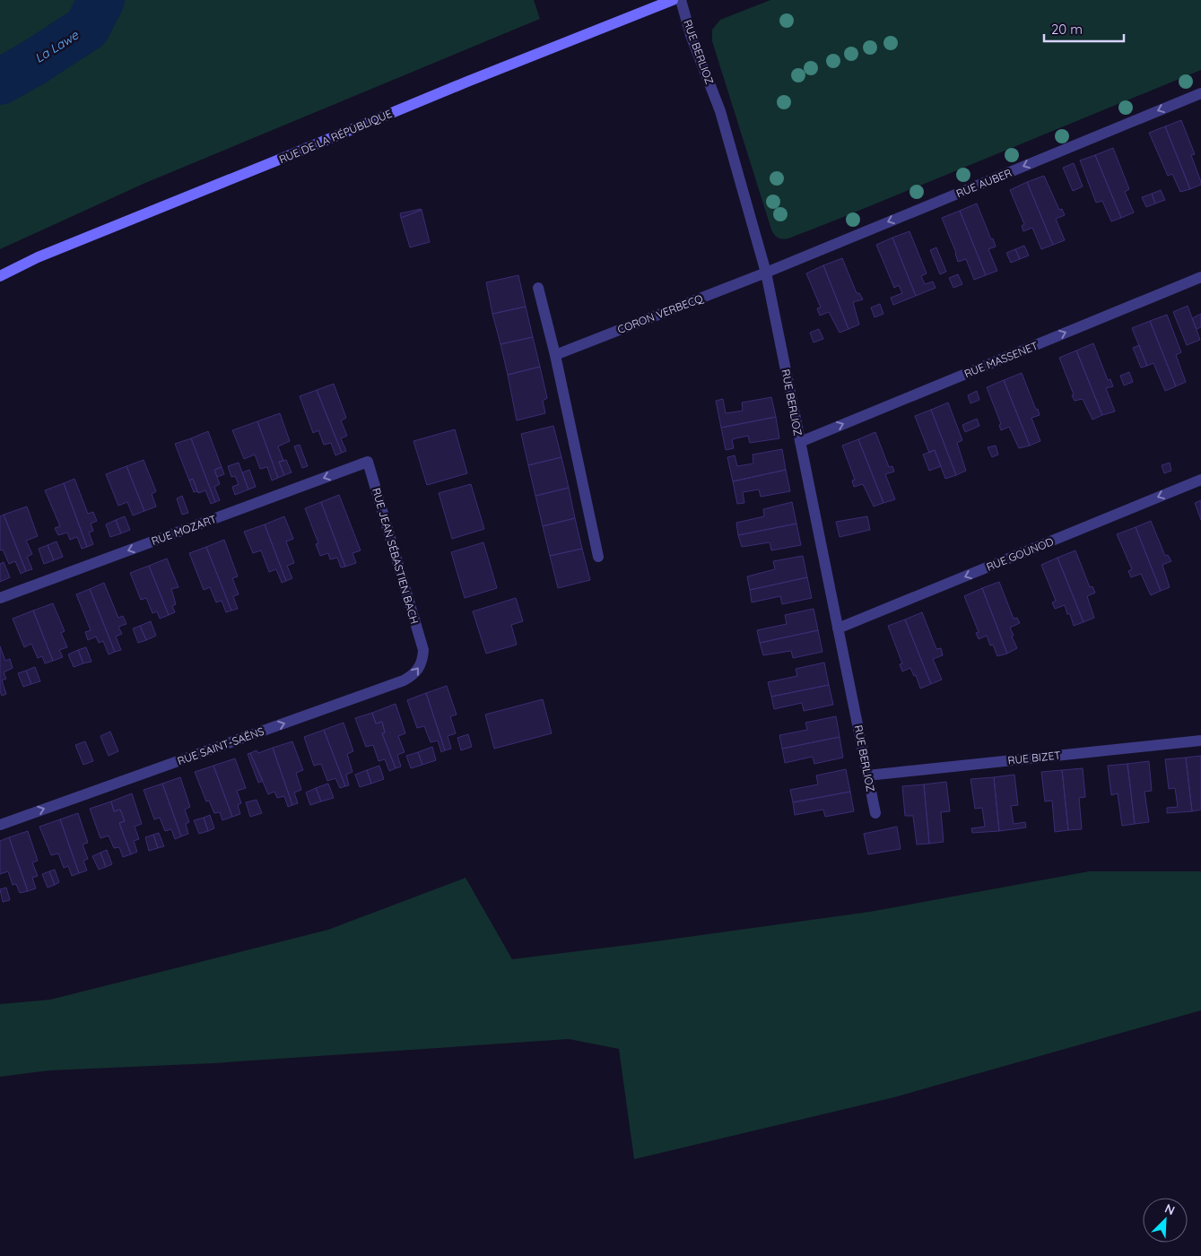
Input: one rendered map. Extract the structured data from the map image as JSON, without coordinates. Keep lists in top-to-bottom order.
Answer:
{
  "streets": {
    "main road": ["RUE DE LA RÉPUBLIQUE"],
    "street": [
      "RUE BERLIOZ",
      "RUE AUBER",
      "CORON VERBECQ",
      "RUE MASSENET",
      "RUE MOZART",
      "RUE GOUNOD",
      "RUE JEAN SÉBASTIEN BACH",
      "RUE SAINT-SAËNS",
      "RUE BIZET"
    ]
  },
  "crossings": [
    ["RUE BERLIOZ", "RUE AUBER"],
    ["RUE BERLIOZ", "CORON VERBECQ"],
    ["RUE BERLIOZ", "RUE MASSENET"],
    ["RUE BERLIOZ", "RUE GOUNOD"],
    ["RUE BERLIOZ", "RUE BIZET"],
    ["RUE AUBER", "CORON VERBECQ"],
    ["RUE MOZART", "RUE JEAN SÉBASTIEN BACH"],
    ["RUE JEAN SÉBASTIEN BACH", "RUE SAINT-SAËNS"]
  ],
  "one_way": [
    "RUE AUBER",
    "RUE MASSENET",
    "RUE MOZART",
    "RUE GOUNOD",
    "RUE SAINT-SAËNS"
  ],
  "water": ["La Lawe"],
  "scale_bar": "20 m",
  "north": "top right"
}
